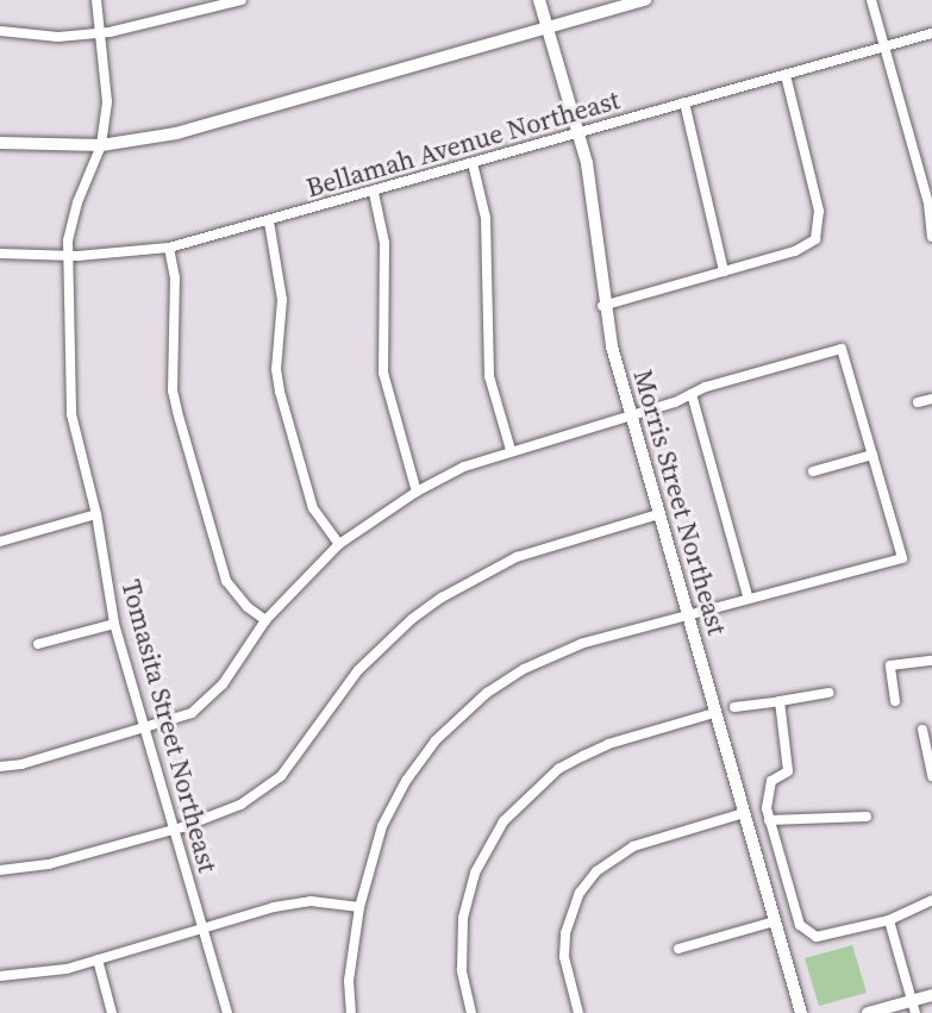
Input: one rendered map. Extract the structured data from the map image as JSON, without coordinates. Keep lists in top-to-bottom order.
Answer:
{
  "streets": {
    "street": ["Bellamah Avenue Northeast", "Morris Street Northeast", "Tomasita Street Northeast"]
  },
  "crossings": [
    ["Bellamah Avenue Northeast", "Morris Street Northeast"],
    ["Bellamah Avenue Northeast", "Tomasita Street Northeast"]
  ]
}
